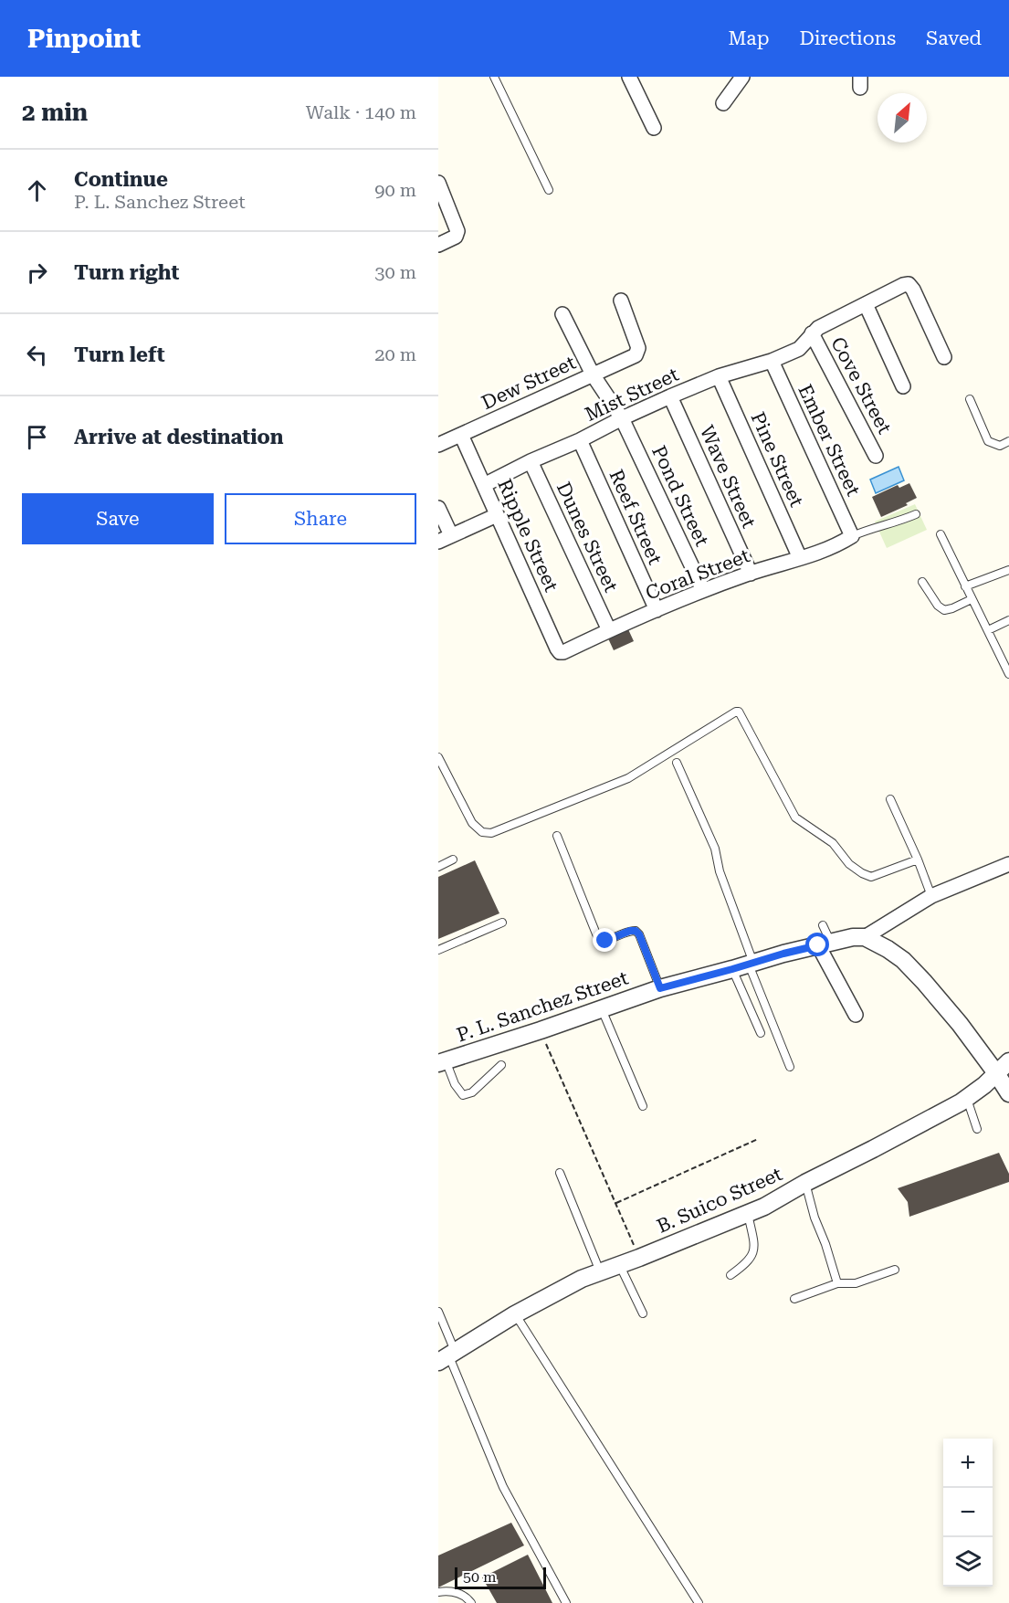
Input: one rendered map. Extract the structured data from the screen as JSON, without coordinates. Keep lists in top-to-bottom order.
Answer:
{
  "streets": {
    "street": [
      "Dew Street",
      "Cove Street",
      "Mist Street",
      "Ember Street",
      "Pine Street",
      "Wave Street",
      "Pond Street",
      "Reef Street",
      "Ripple Street",
      "Dunes Street",
      "Coral Street",
      "P. L. Sanchez Street",
      "B. Suico Street"
    ]
  },
  "crossings": [
    ["Dew Street", "Pond Street"],
    ["Dew Street", "Ripple Street"],
    ["Cove Street", "Mist Street"],
    ["Mist Street", "Ember Street"],
    ["Mist Street", "Pine Street"],
    ["Mist Street", "Wave Street"],
    ["Mist Street", "Pond Street"],
    ["Mist Street", "Reef Street"],
    ["Mist Street", "Ripple Street"],
    ["Mist Street", "Dunes Street"],
    ["Ember Street", "Coral Street"],
    ["Pine Street", "Coral Street"],
    ["Wave Street", "Coral Street"],
    ["Pond Street", "Coral Street"],
    ["Reef Street", "Coral Street"],
    ["Ripple Street", "Coral Street"],
    ["Dunes Street", "Coral Street"]
  ],
  "scale_bar": "50 m",
  "north": "top right",
  "page": {
    "header": "Pinpoint",
    "nav": ["Map", "Directions", "Saved"],
    "heading": ["2 min", "Walk · 140 m"],
    "list": [
      ["Continue", "P. L. Sanchez Street", "90 m"],
      ["Turn right", "30 m"],
      ["Turn left", "20 m"],
      "Arrive at destination"
    ],
    "buttons": ["Save", "Share"],
    "map_buttons": ["+", "−"],
    "scale": "50 m"
  }
}
